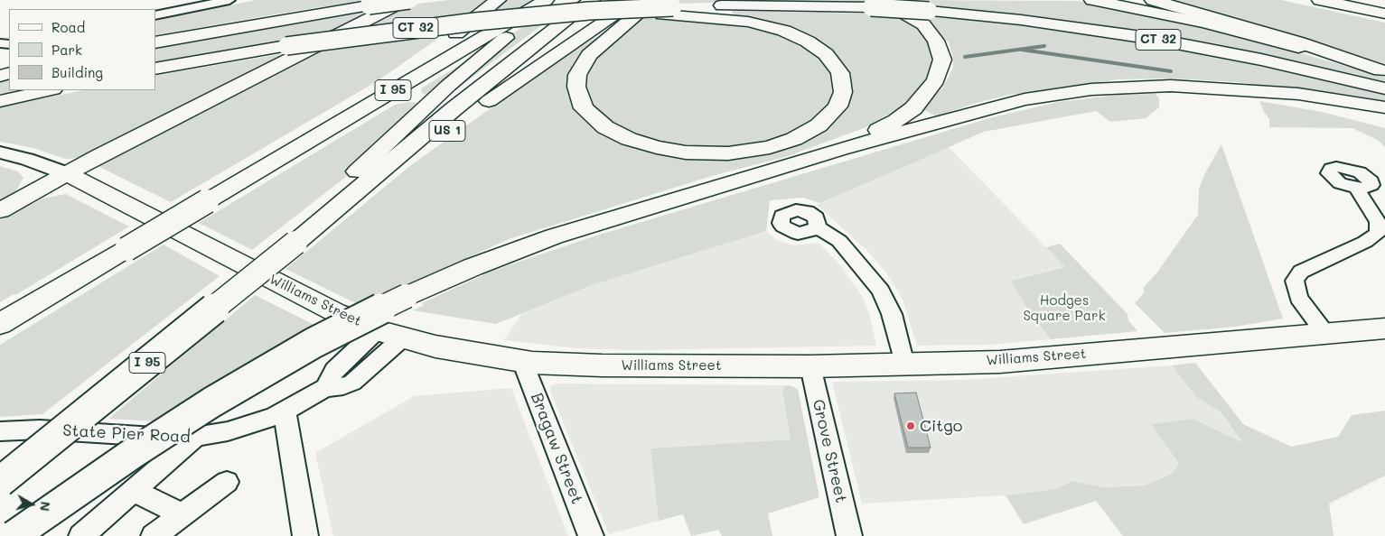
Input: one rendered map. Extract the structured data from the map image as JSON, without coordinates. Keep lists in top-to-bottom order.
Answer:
{
  "streets": {
    "main road": [
      "CT 32",
      "I 95",
      "US 1",
      "Williams Street"
    ],
    "street": ["State Pier Road", "Bragaw Street", "Grove Street"]
  },
  "crossings": [
    ["CT 32", "I 95"],
    ["I 95", "US 1"],
    ["Williams Street", "State Pier Road"],
    ["Williams Street", "Bragaw Street"],
    ["Williams Street", "Grove Street"]
  ],
  "parks": ["Hodges Square Park"],
  "places": ["Citgo"],
  "legend": ["Road", "Park", "Building"],
  "north": "right"
}
